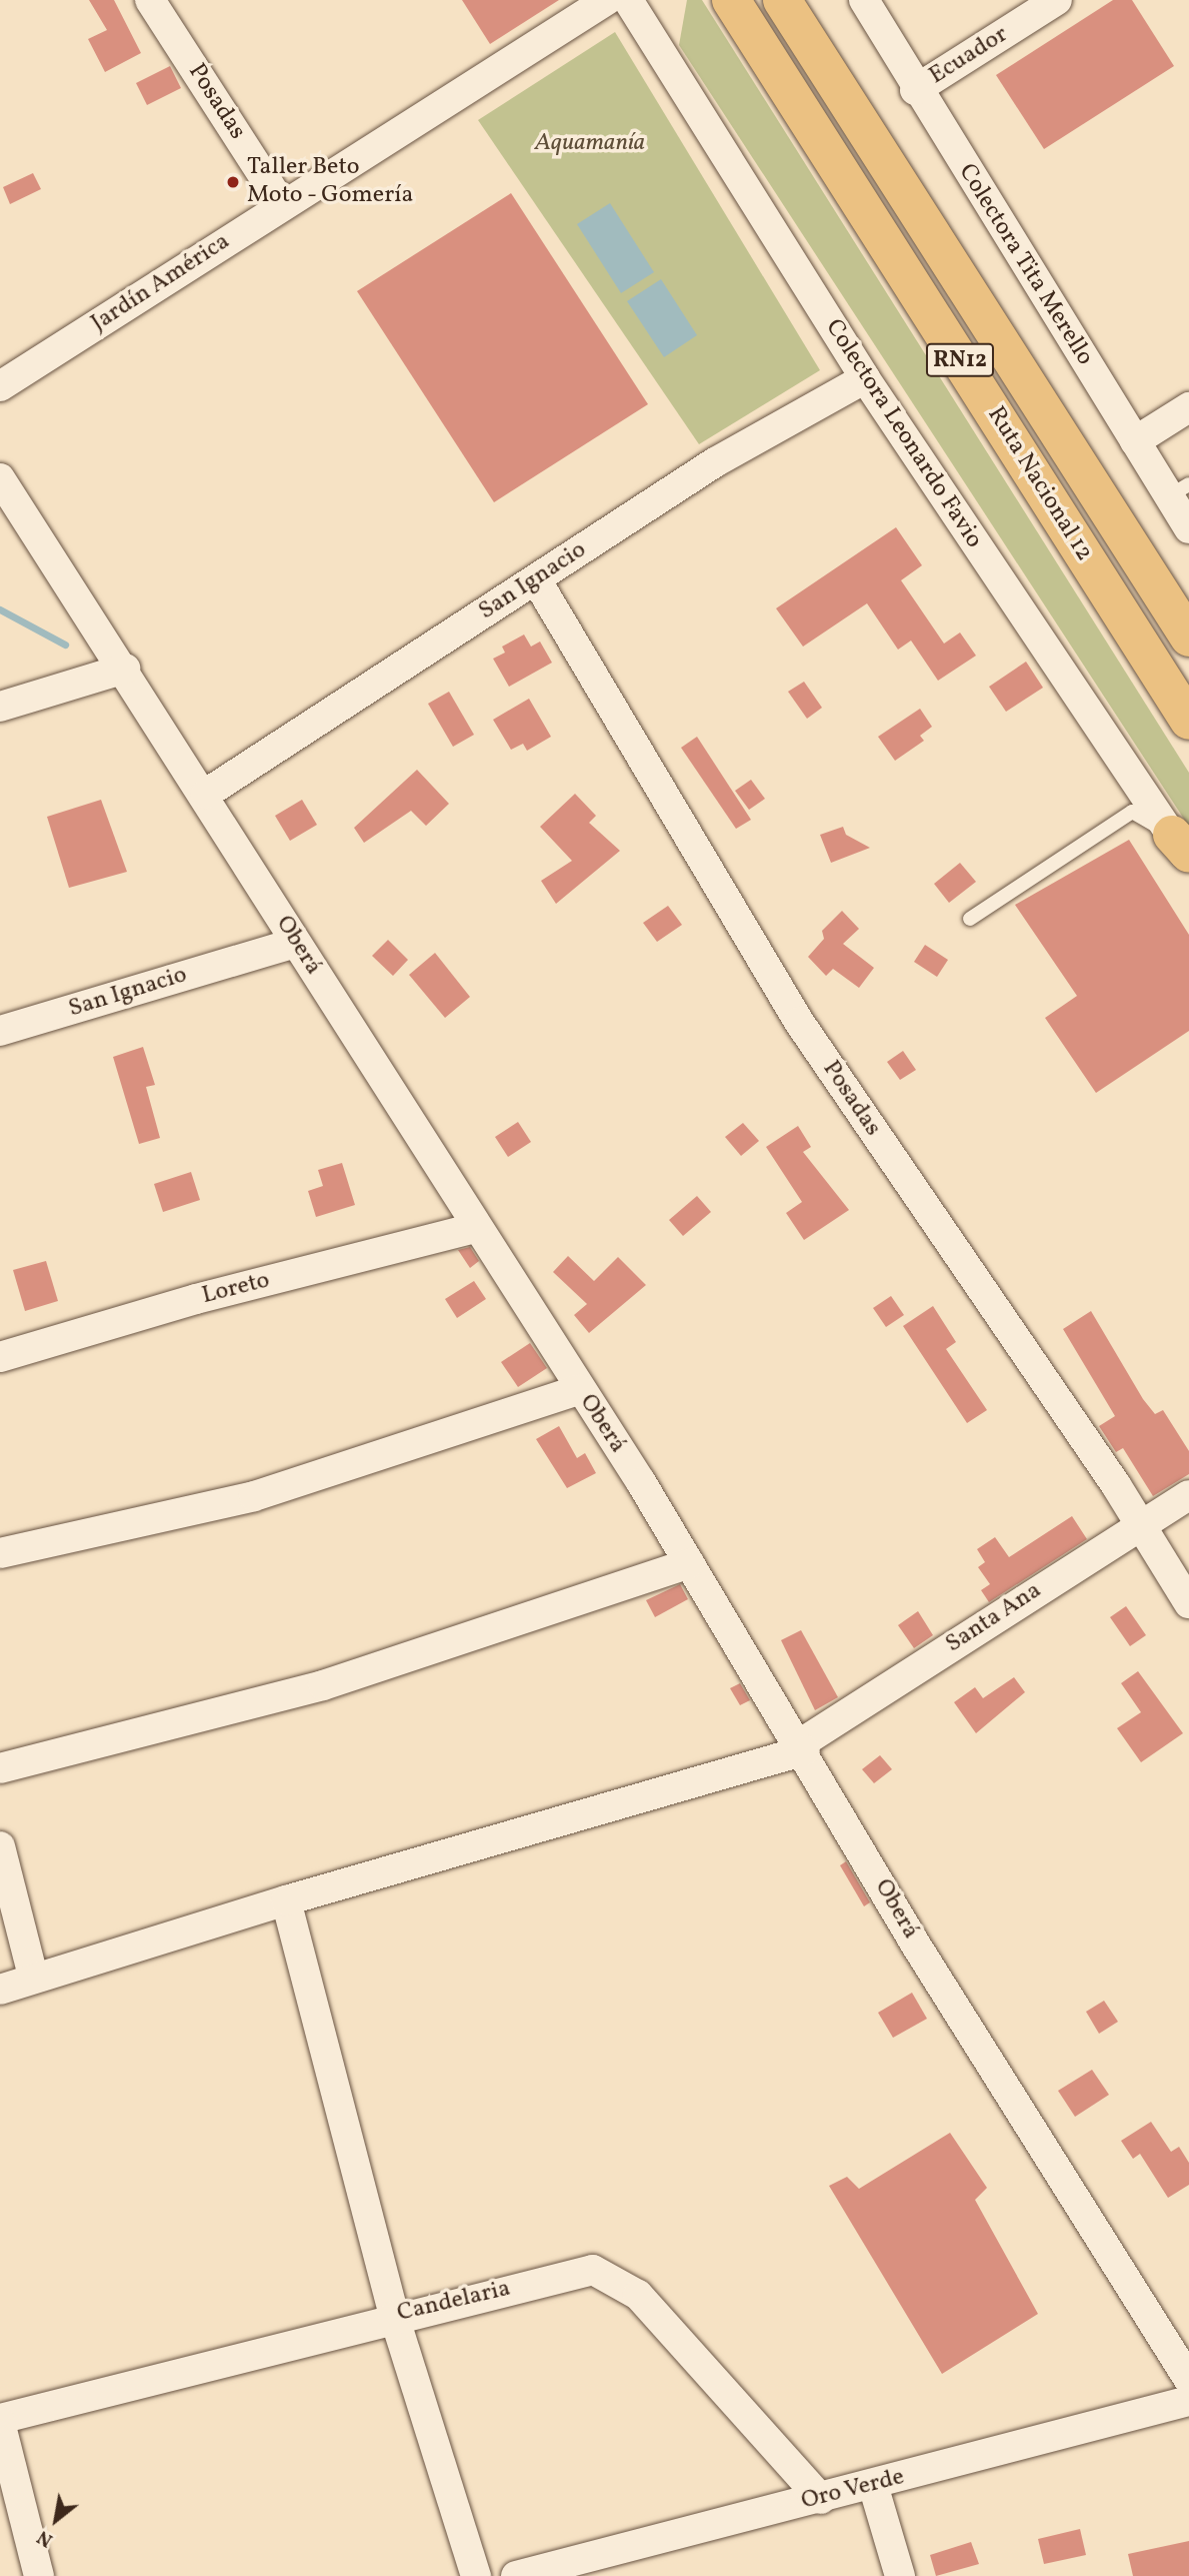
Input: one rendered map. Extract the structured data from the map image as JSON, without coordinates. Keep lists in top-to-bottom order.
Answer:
{
  "streets": {
    "highway": ["RN12", "Ruta Nacional 12"],
    "street": [
      "Ecuador",
      "Posadas",
      "Colectora Tita Merello",
      "Jardín América",
      "Colectora Leonardo Favio",
      "San Ignacio",
      "Oberá",
      "Loreto",
      "Santa Ana",
      "Candelaria",
      "Oro Verde"
    ]
  },
  "crossings": [
    ["Ecuador", "Colectora Tita Merello"],
    ["Posadas", "Jardín América"],
    ["Posadas", "San Ignacio"],
    ["Posadas", "Santa Ana"],
    ["Colectora Leonardo Favio", "San Ignacio"],
    ["San Ignacio", "Oberá"],
    ["Oberá", "Loreto"],
    ["Oberá", "Santa Ana"],
    ["Candelaria", "Oro Verde"]
  ],
  "parks": ["Aquamanía"],
  "places": ["Taller Beto Moto - Gomería"],
  "north": "bottom left"
}
